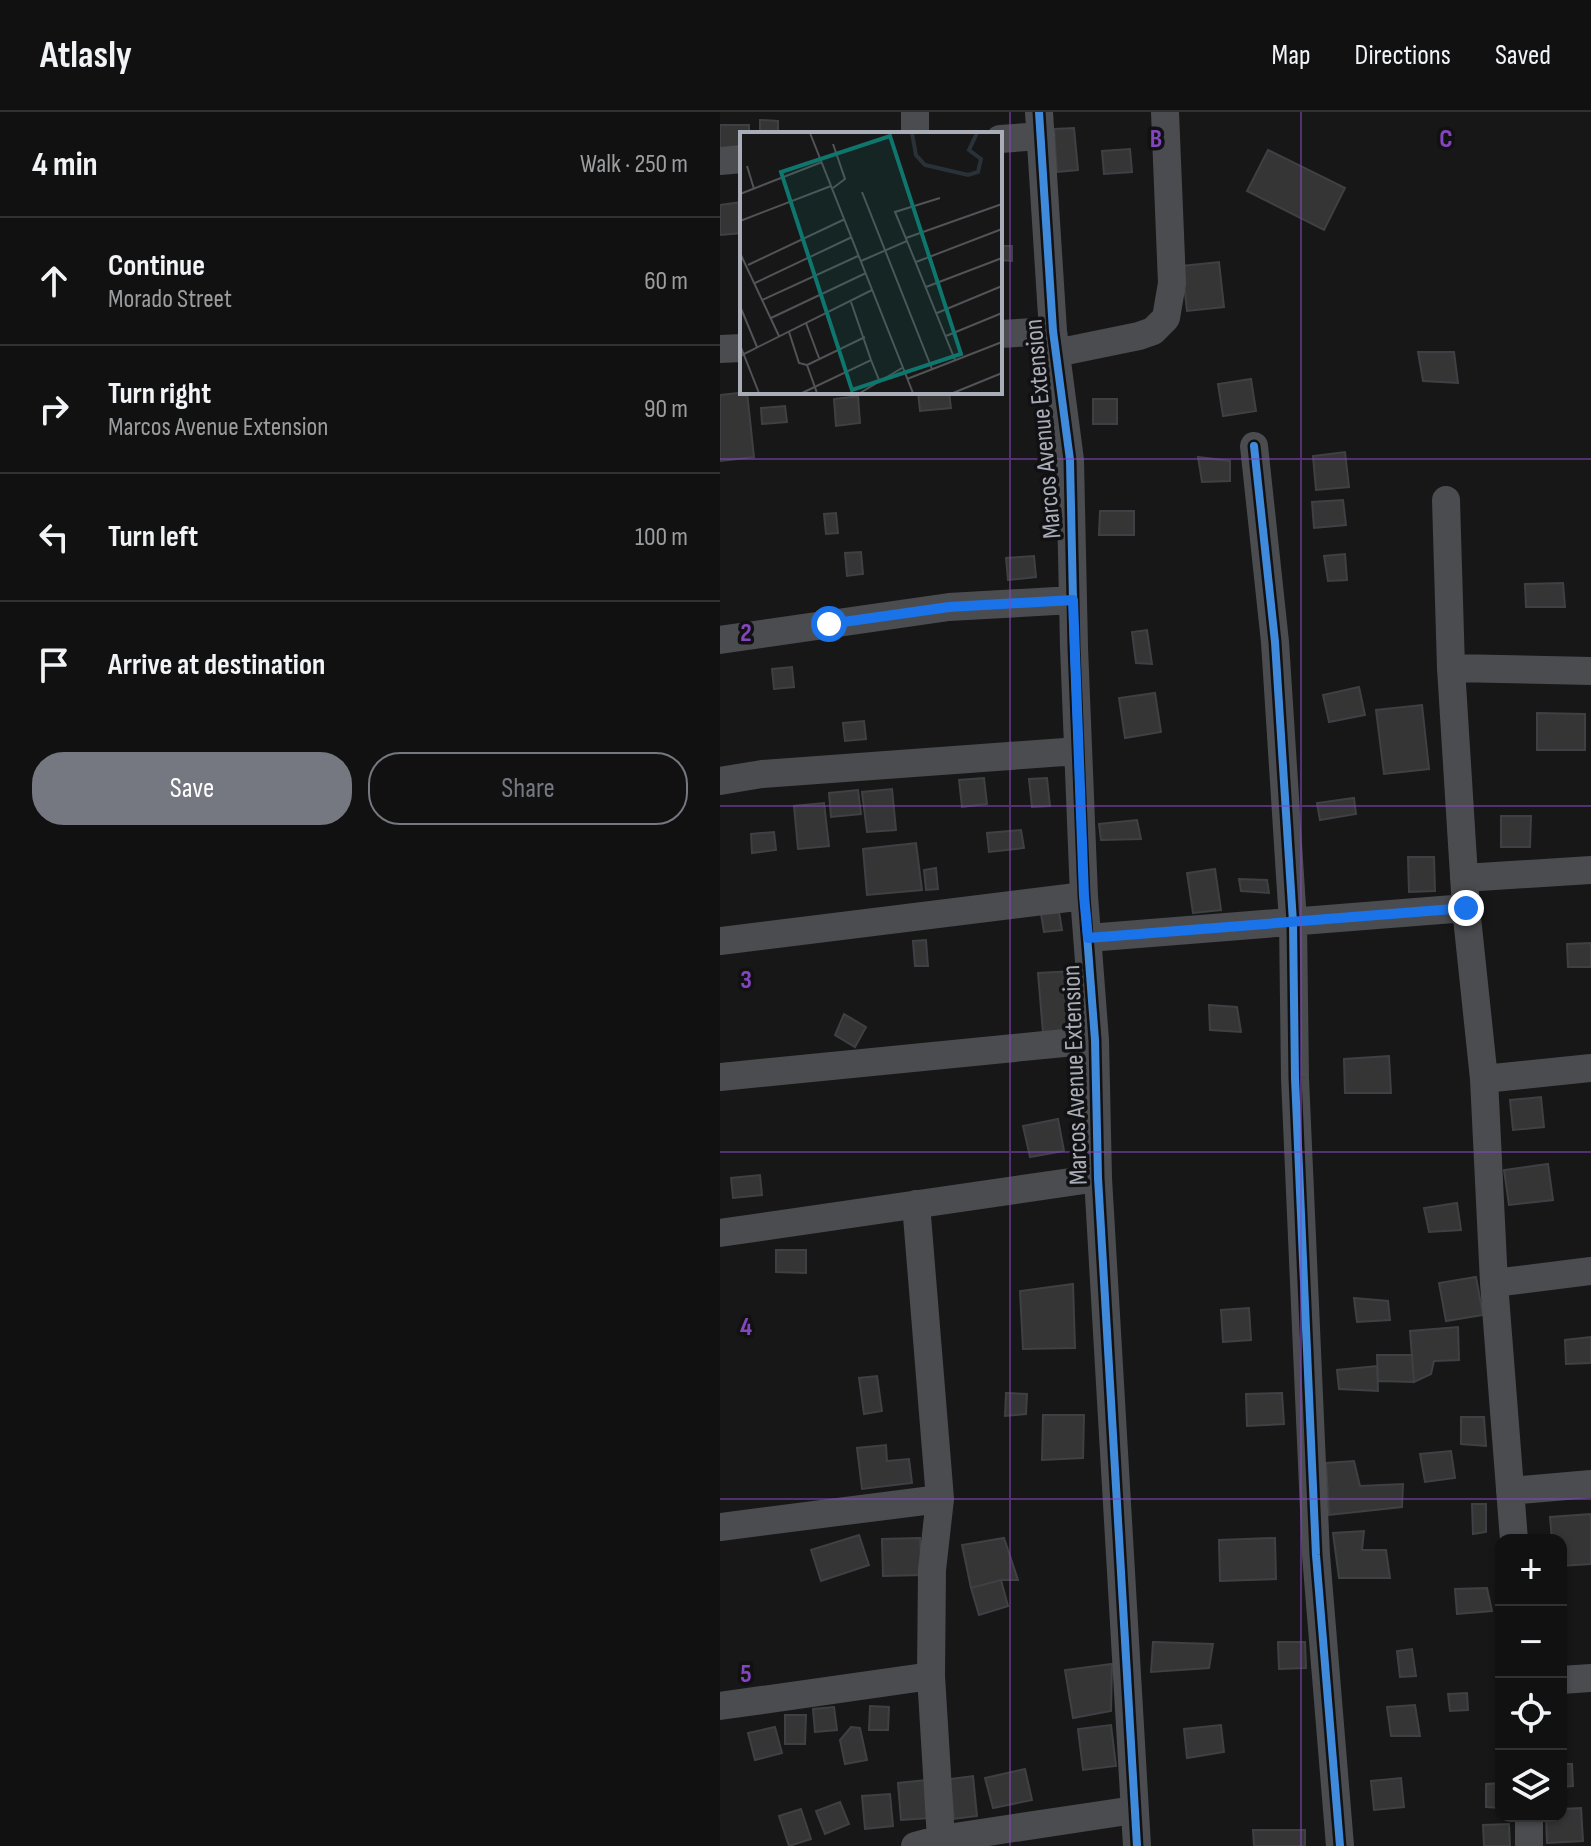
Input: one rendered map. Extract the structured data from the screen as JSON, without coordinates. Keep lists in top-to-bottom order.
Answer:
{
  "streets": {
    "street": ["Marcos Avenue Extension"]
  },
  "page": {
    "header": "Atlasly",
    "nav": ["Map", "Directions", "Saved"],
    "heading": ["4 min", "Walk · 250 m"],
    "list": [
      ["Continue", "Morado Street", "60 m"],
      ["Turn right", "Marcos Avenue Extension", "90 m"],
      ["Turn left", "100 m"],
      "Arrive at destination"
    ],
    "buttons": ["Save", "Share"],
    "map_buttons": ["+", "−"]
  },
  "grid": {
    "columns": ["B", "C"],
    "rows": [
      "2",
      "3",
      "4",
      "5"
    ]
  }
}
